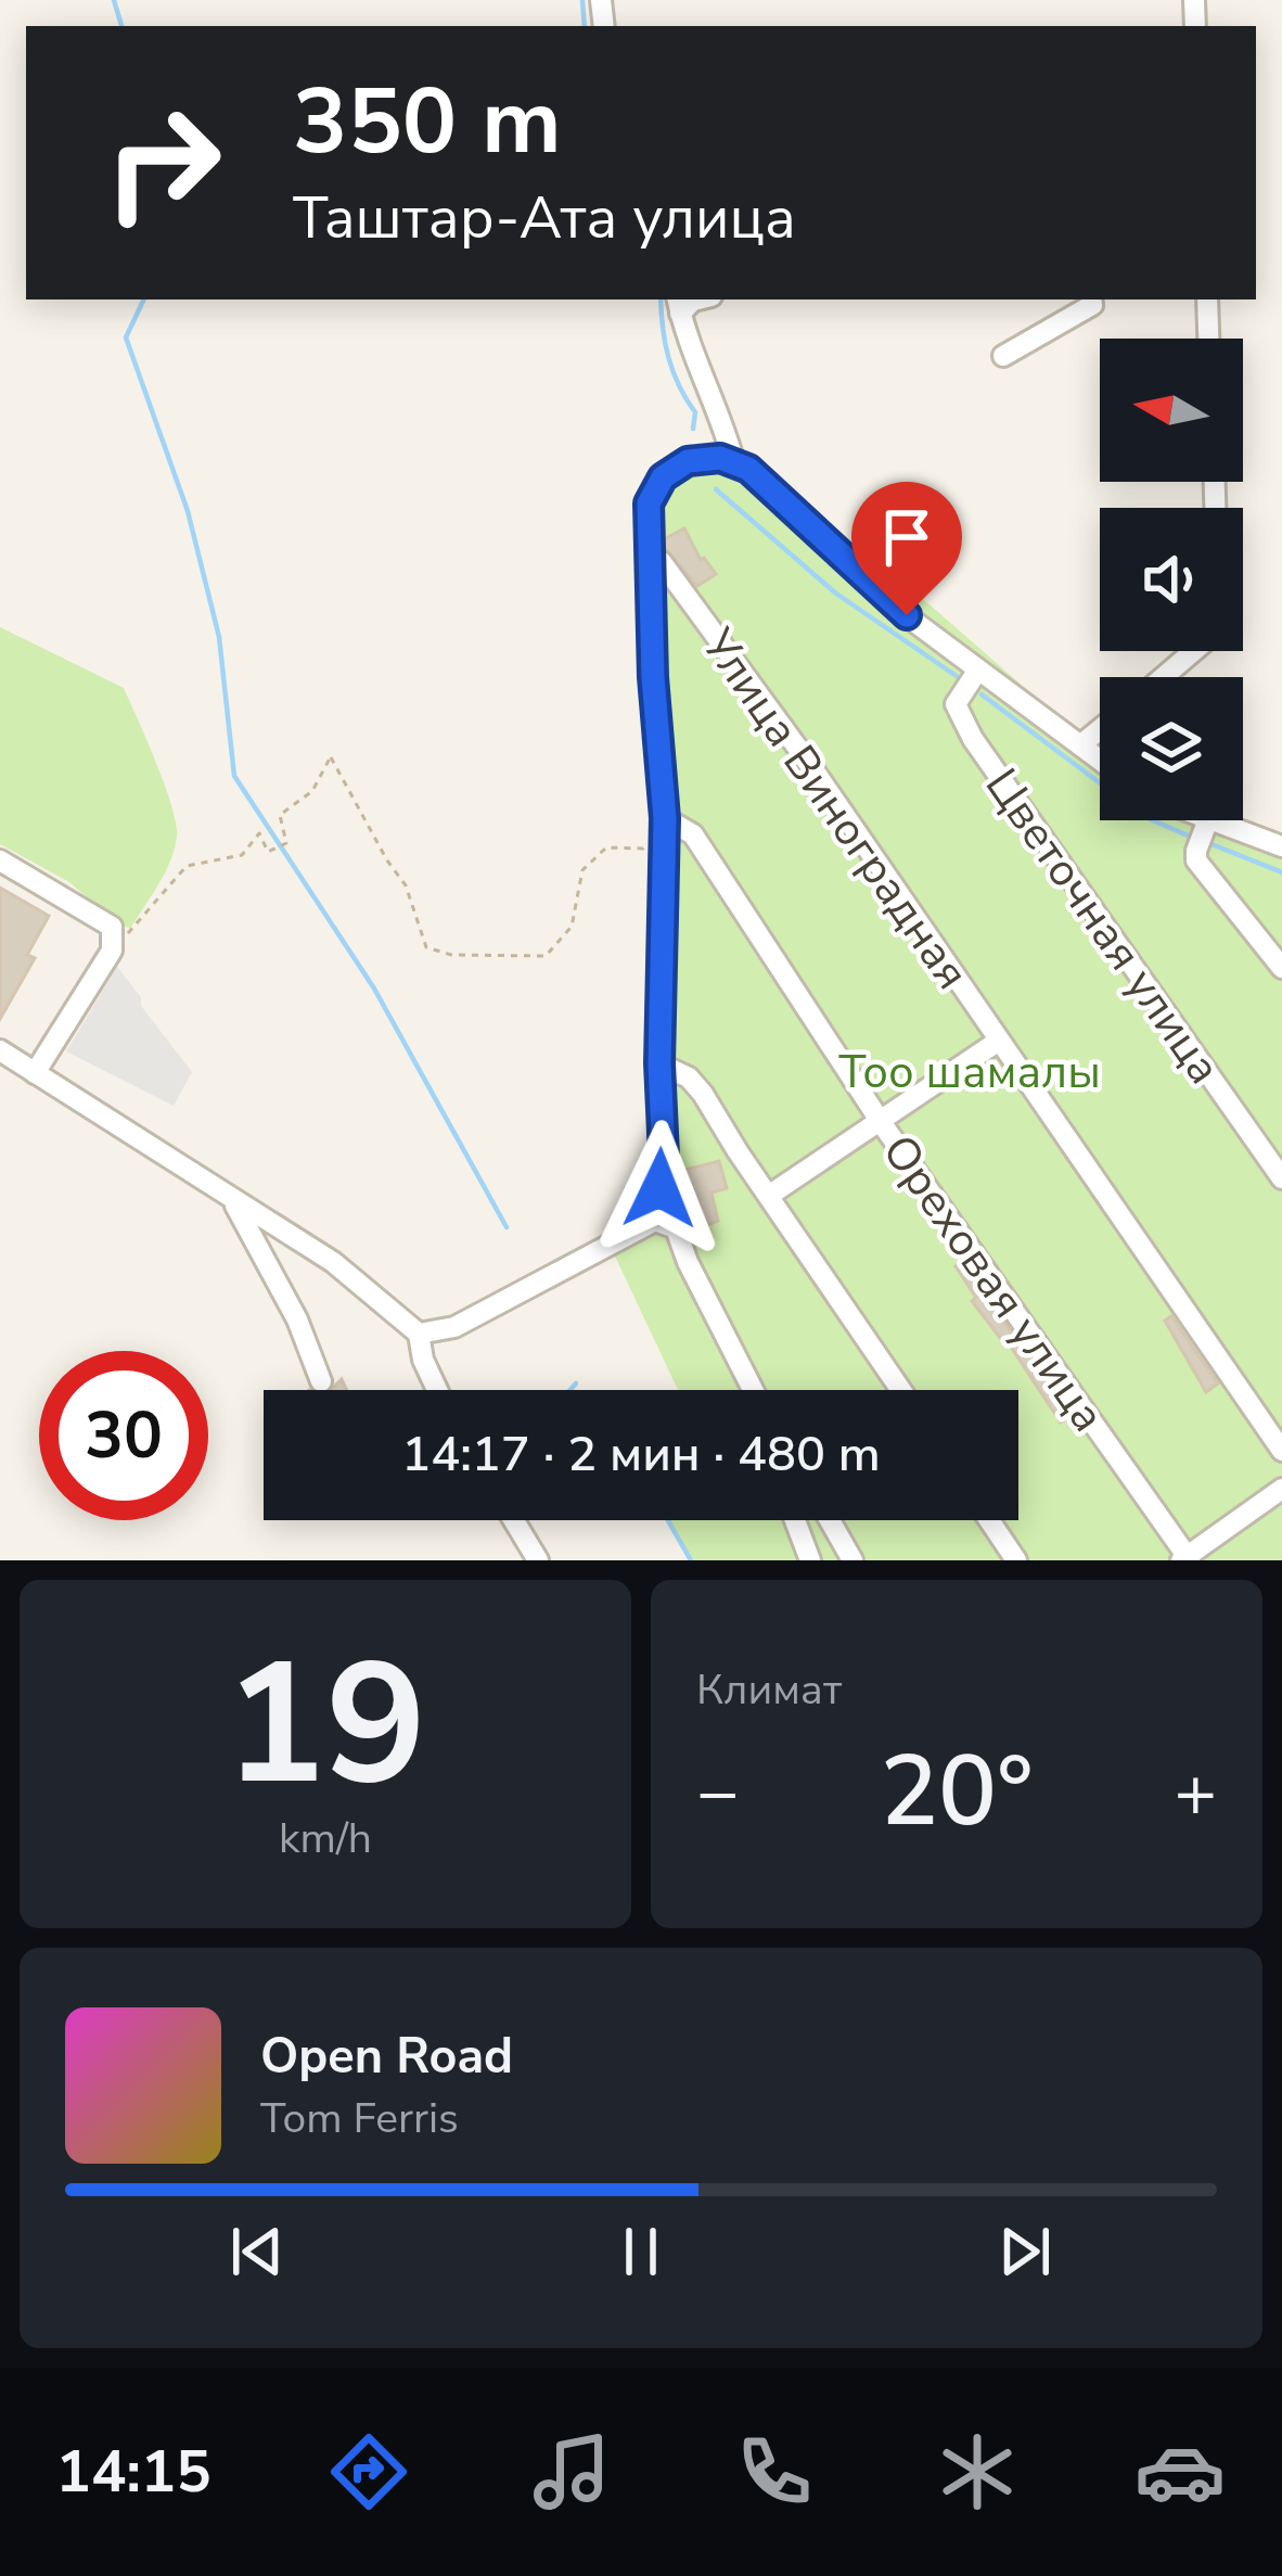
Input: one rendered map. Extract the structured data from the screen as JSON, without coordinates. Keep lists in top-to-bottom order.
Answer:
{
  "streets": {
    "street": ["Улица Виноградная", "Цветочная улица", "Ореховая улица"]
  },
  "parks": ["Тоо шамалы"],
  "north": "left",
  "page": {
    "turn": ["350 m", "Таштар-Ата улица"],
    "limit": "30",
    "trip": "14:17 · 2 мин · 480 m",
    "tile": [
      ["19", "km/h"],
      "Климат"
    ],
    "heat": ["−", "20°", "+"],
    "song": ["Open Road", "Tom Ferris"],
    "tabs": "14:15"
  }
}
